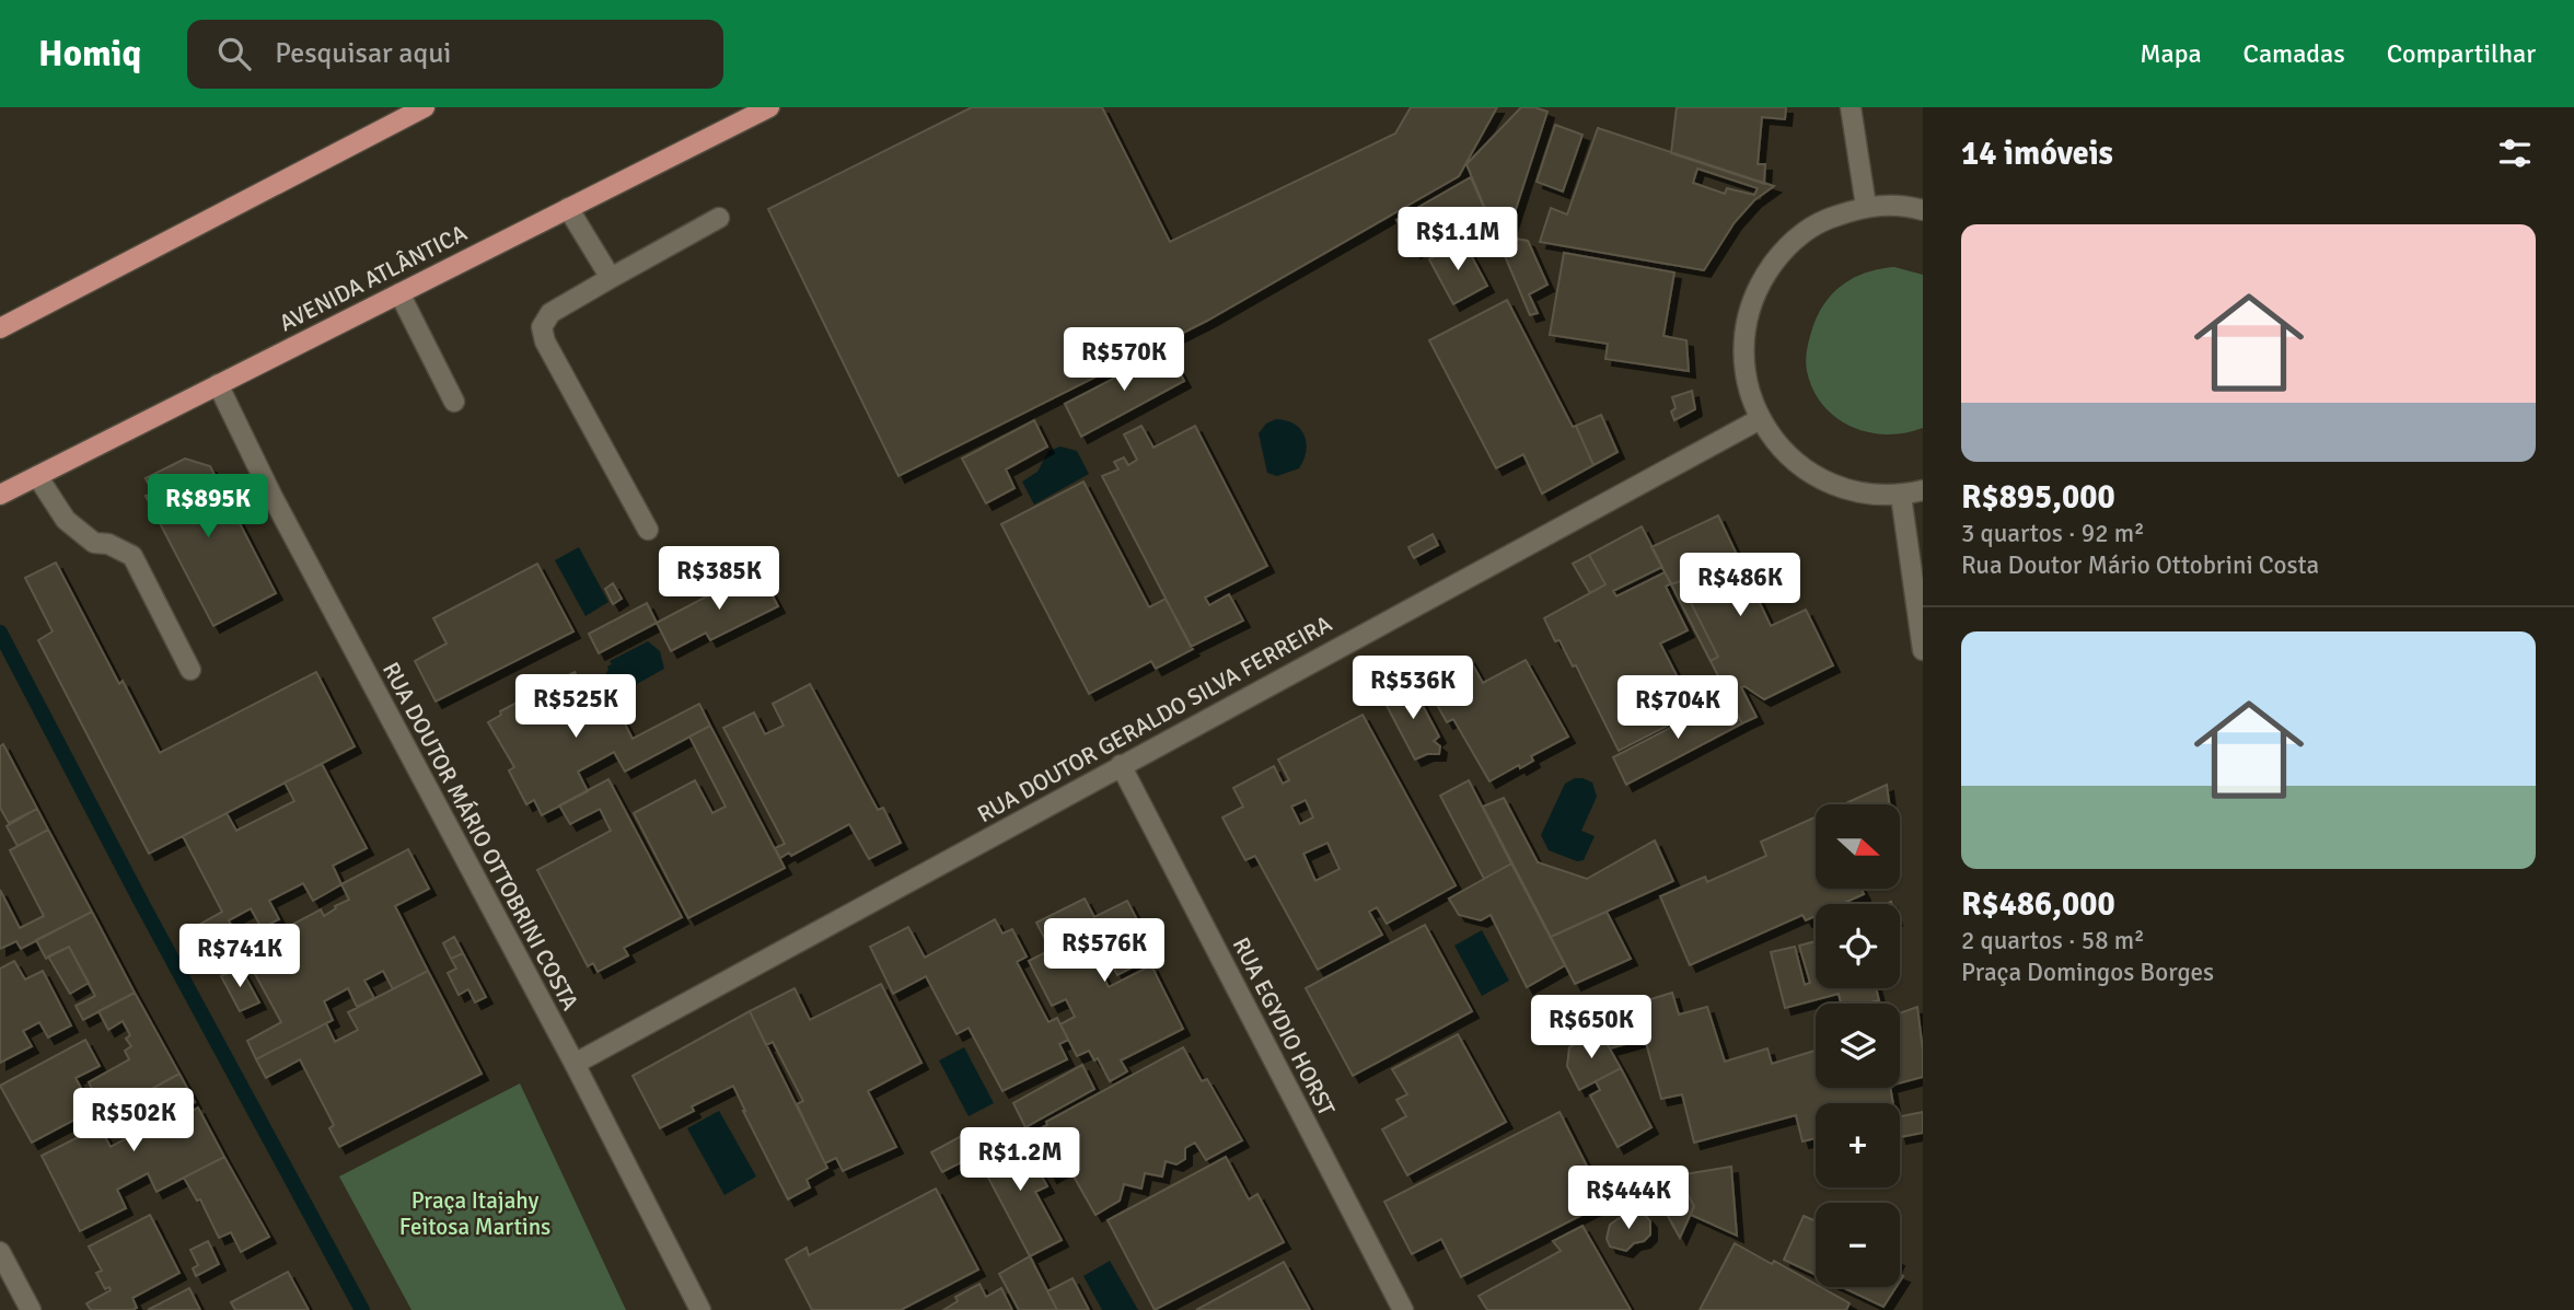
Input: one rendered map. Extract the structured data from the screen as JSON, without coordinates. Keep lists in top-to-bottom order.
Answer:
{
  "streets": {
    "main road": ["AVENIDA ATLÂNTICA"],
    "street": ["RUA DOUTOR GERALDO SILVA FERREIRA", "RUA DOUTOR MÁRIO OTTOBRINI COSTA", "RUA EGYDIO HORST"]
  },
  "crossings": [
    ["AVENIDA ATLÂNTICA", "RUA DOUTOR MÁRIO OTTOBRINI COSTA"],
    ["RUA DOUTOR GERALDO SILVA FERREIRA", "RUA DOUTOR MÁRIO OTTOBRINI COSTA"],
    ["RUA DOUTOR GERALDO SILVA FERREIRA", "RUA EGYDIO HORST"]
  ],
  "parks": ["Praça Itajahy Feitosa Martins"],
  "north": "right",
  "page": {
    "header": "Homiq",
    "search": "Pesquisar aqui",
    "nav": ["Mapa", "Camadas", "Compartilhar"],
    "heading": "14 imóveis",
    "list": [
      {
        "name": "R$895,000",
        "note": "3 quartos · 92 m² · Rua Doutor Mário Ottobrini Costa"
      },
      {
        "name": "R$486,000",
        "note": "2 quartos · 58 m² · Praça Domingos Borges"
      }
    ],
    "price": [
      "R$1.1M",
      "R$570K",
      "R$895K",
      "R$385K",
      "R$486K",
      "R$536K",
      "R$525K",
      "R$704K",
      "R$576K",
      "R$741K",
      "R$650K",
      "R$502K",
      "R$1.2M",
      "R$444K"
    ],
    "map_buttons": ["+", "−"]
  }
}
